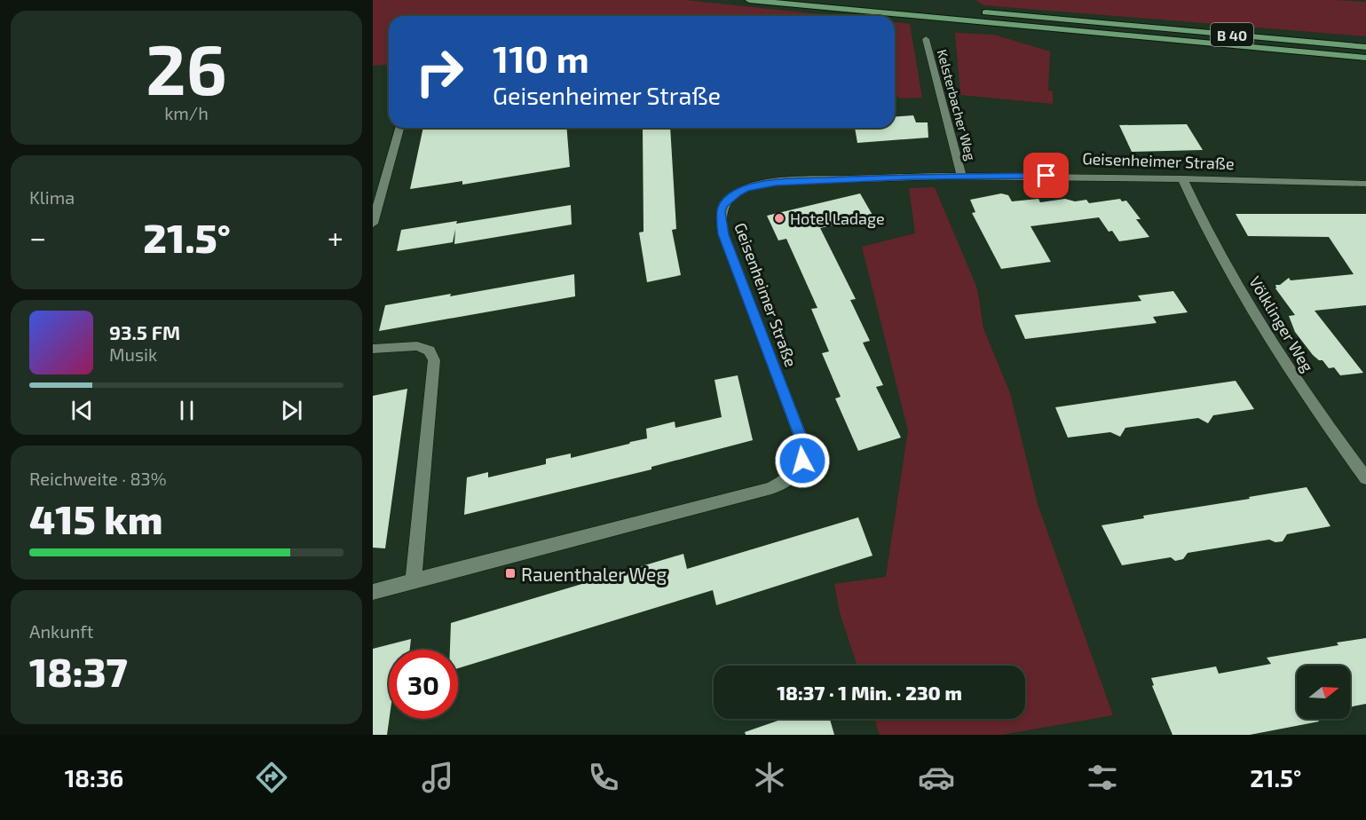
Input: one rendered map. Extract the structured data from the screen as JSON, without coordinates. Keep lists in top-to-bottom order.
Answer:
{
  "streets": {
    "highway": ["B 40"],
    "street": ["Kelsterbacher Weg", "Geisenheimer Straße", "Völklinger Weg"]
  },
  "crossings": [
    ["Kelsterbacher Weg", "Geisenheimer Straße"],
    ["Geisenheimer Straße", "Völklinger Weg"]
  ],
  "places": {
    "other": ["Hotel Ladage"],
    "transit": ["Rauenthaler Weg"]
  },
  "north": "right",
  "page": {
    "tile": [
      ["26", "km/h"],
      "Klima",
      ["Reichweite · 83%", "415 km"],
      ["Ankunft", "18:37"]
    ],
    "turn": ["110 m", "Geisenheimer Straße"],
    "heat": ["−", "21.5°", "+"],
    "song": ["93.5 FM", "Musik"],
    "limit": "30",
    "trip": "18:37 · 1 Min. · 230 m",
    "tabs": ["18:36", "21.5°"]
  }
}
